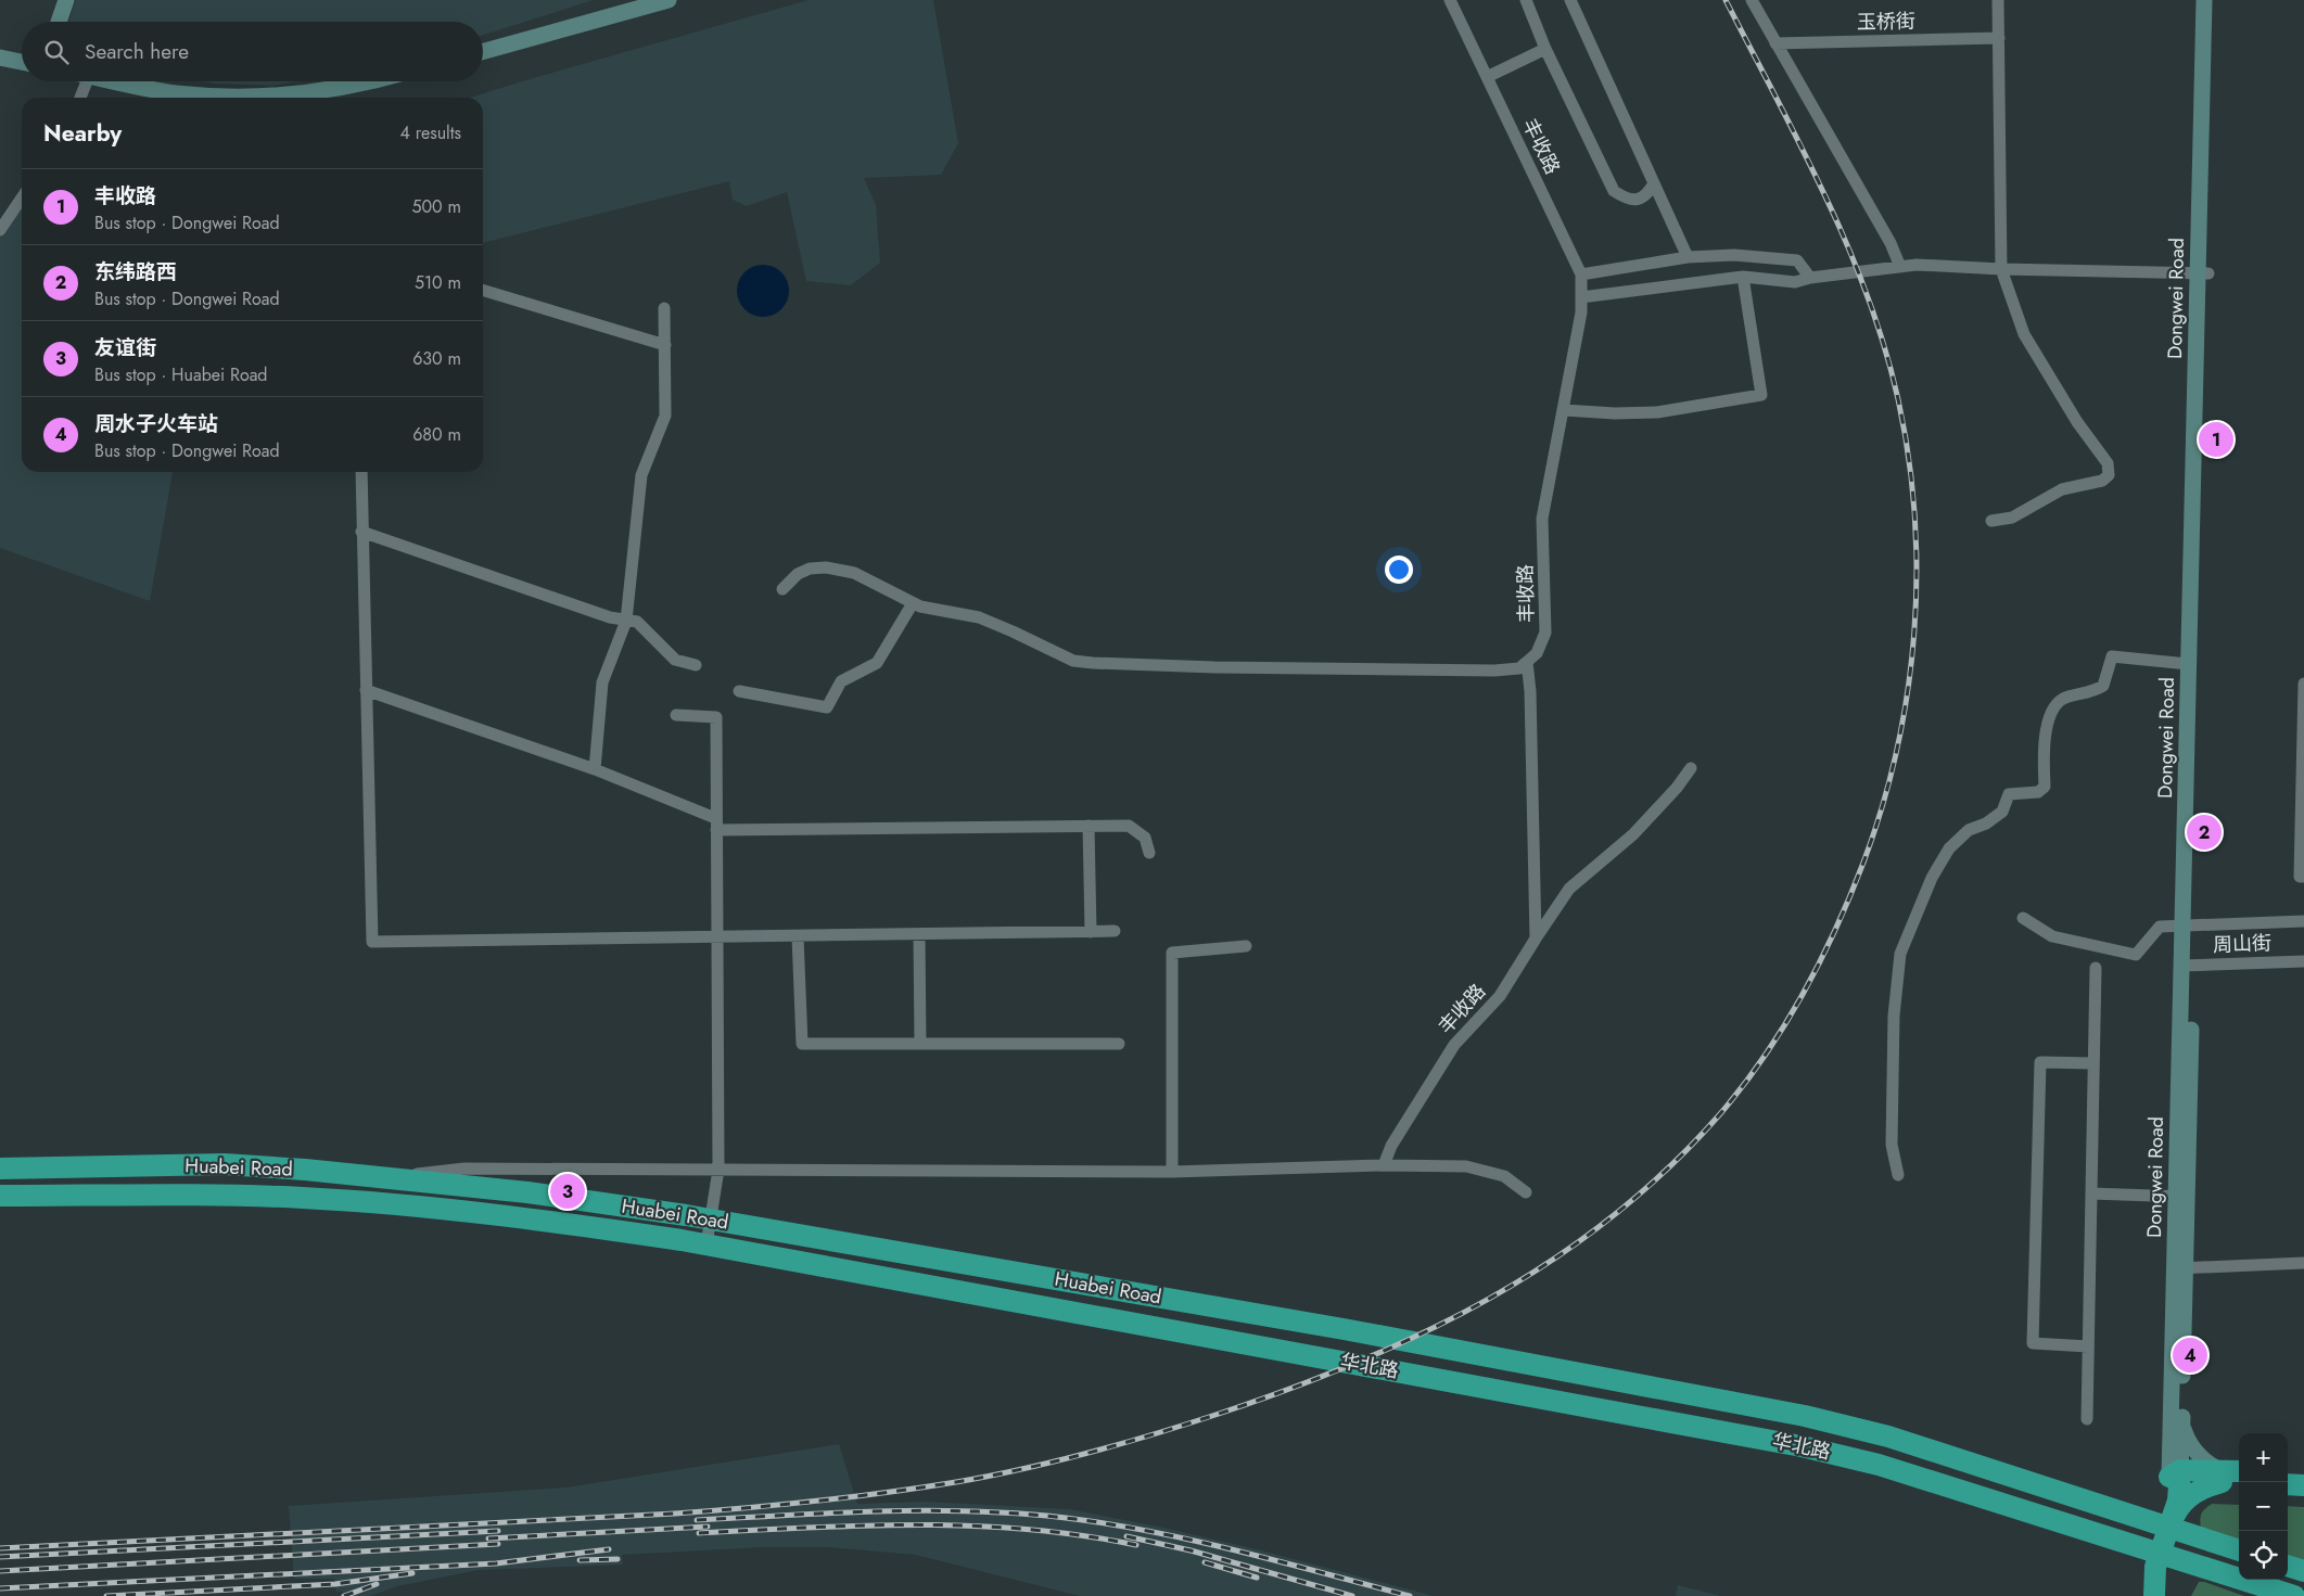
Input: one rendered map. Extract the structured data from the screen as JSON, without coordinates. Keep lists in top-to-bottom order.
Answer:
{
  "streets": {
    "highway": ["Huabei Road", "华北路"],
    "main road": ["Dongwei Road"],
    "street": ["玉桥街", "丰收路", "周山街"]
  },
  "crossings": [
    ["Dongwei Road", "周山街"],
    ["Huabei Road", "华北路"]
  ],
  "page": {
    "search": "Search here",
    "heading": ["Nearby", "4 results"],
    "list": [
      {
        "mark": "1",
        "name": "丰收路",
        "note": "Bus stop · Dongwei Road",
        "value": "500 m"
      },
      {
        "mark": "2",
        "name": "东纬路西",
        "note": "Bus stop · Dongwei Road",
        "value": "510 m"
      },
      {
        "mark": "3",
        "name": "友谊街",
        "note": "Bus stop · Huabei Road",
        "value": "630 m"
      },
      {
        "mark": "4",
        "name": "周水子火车站",
        "note": "Bus stop · Dongwei Road",
        "value": "680 m"
      }
    ],
    "pins": [
      "1",
      "2",
      "3",
      "4"
    ],
    "map_buttons": ["+", "−"]
  }
}
